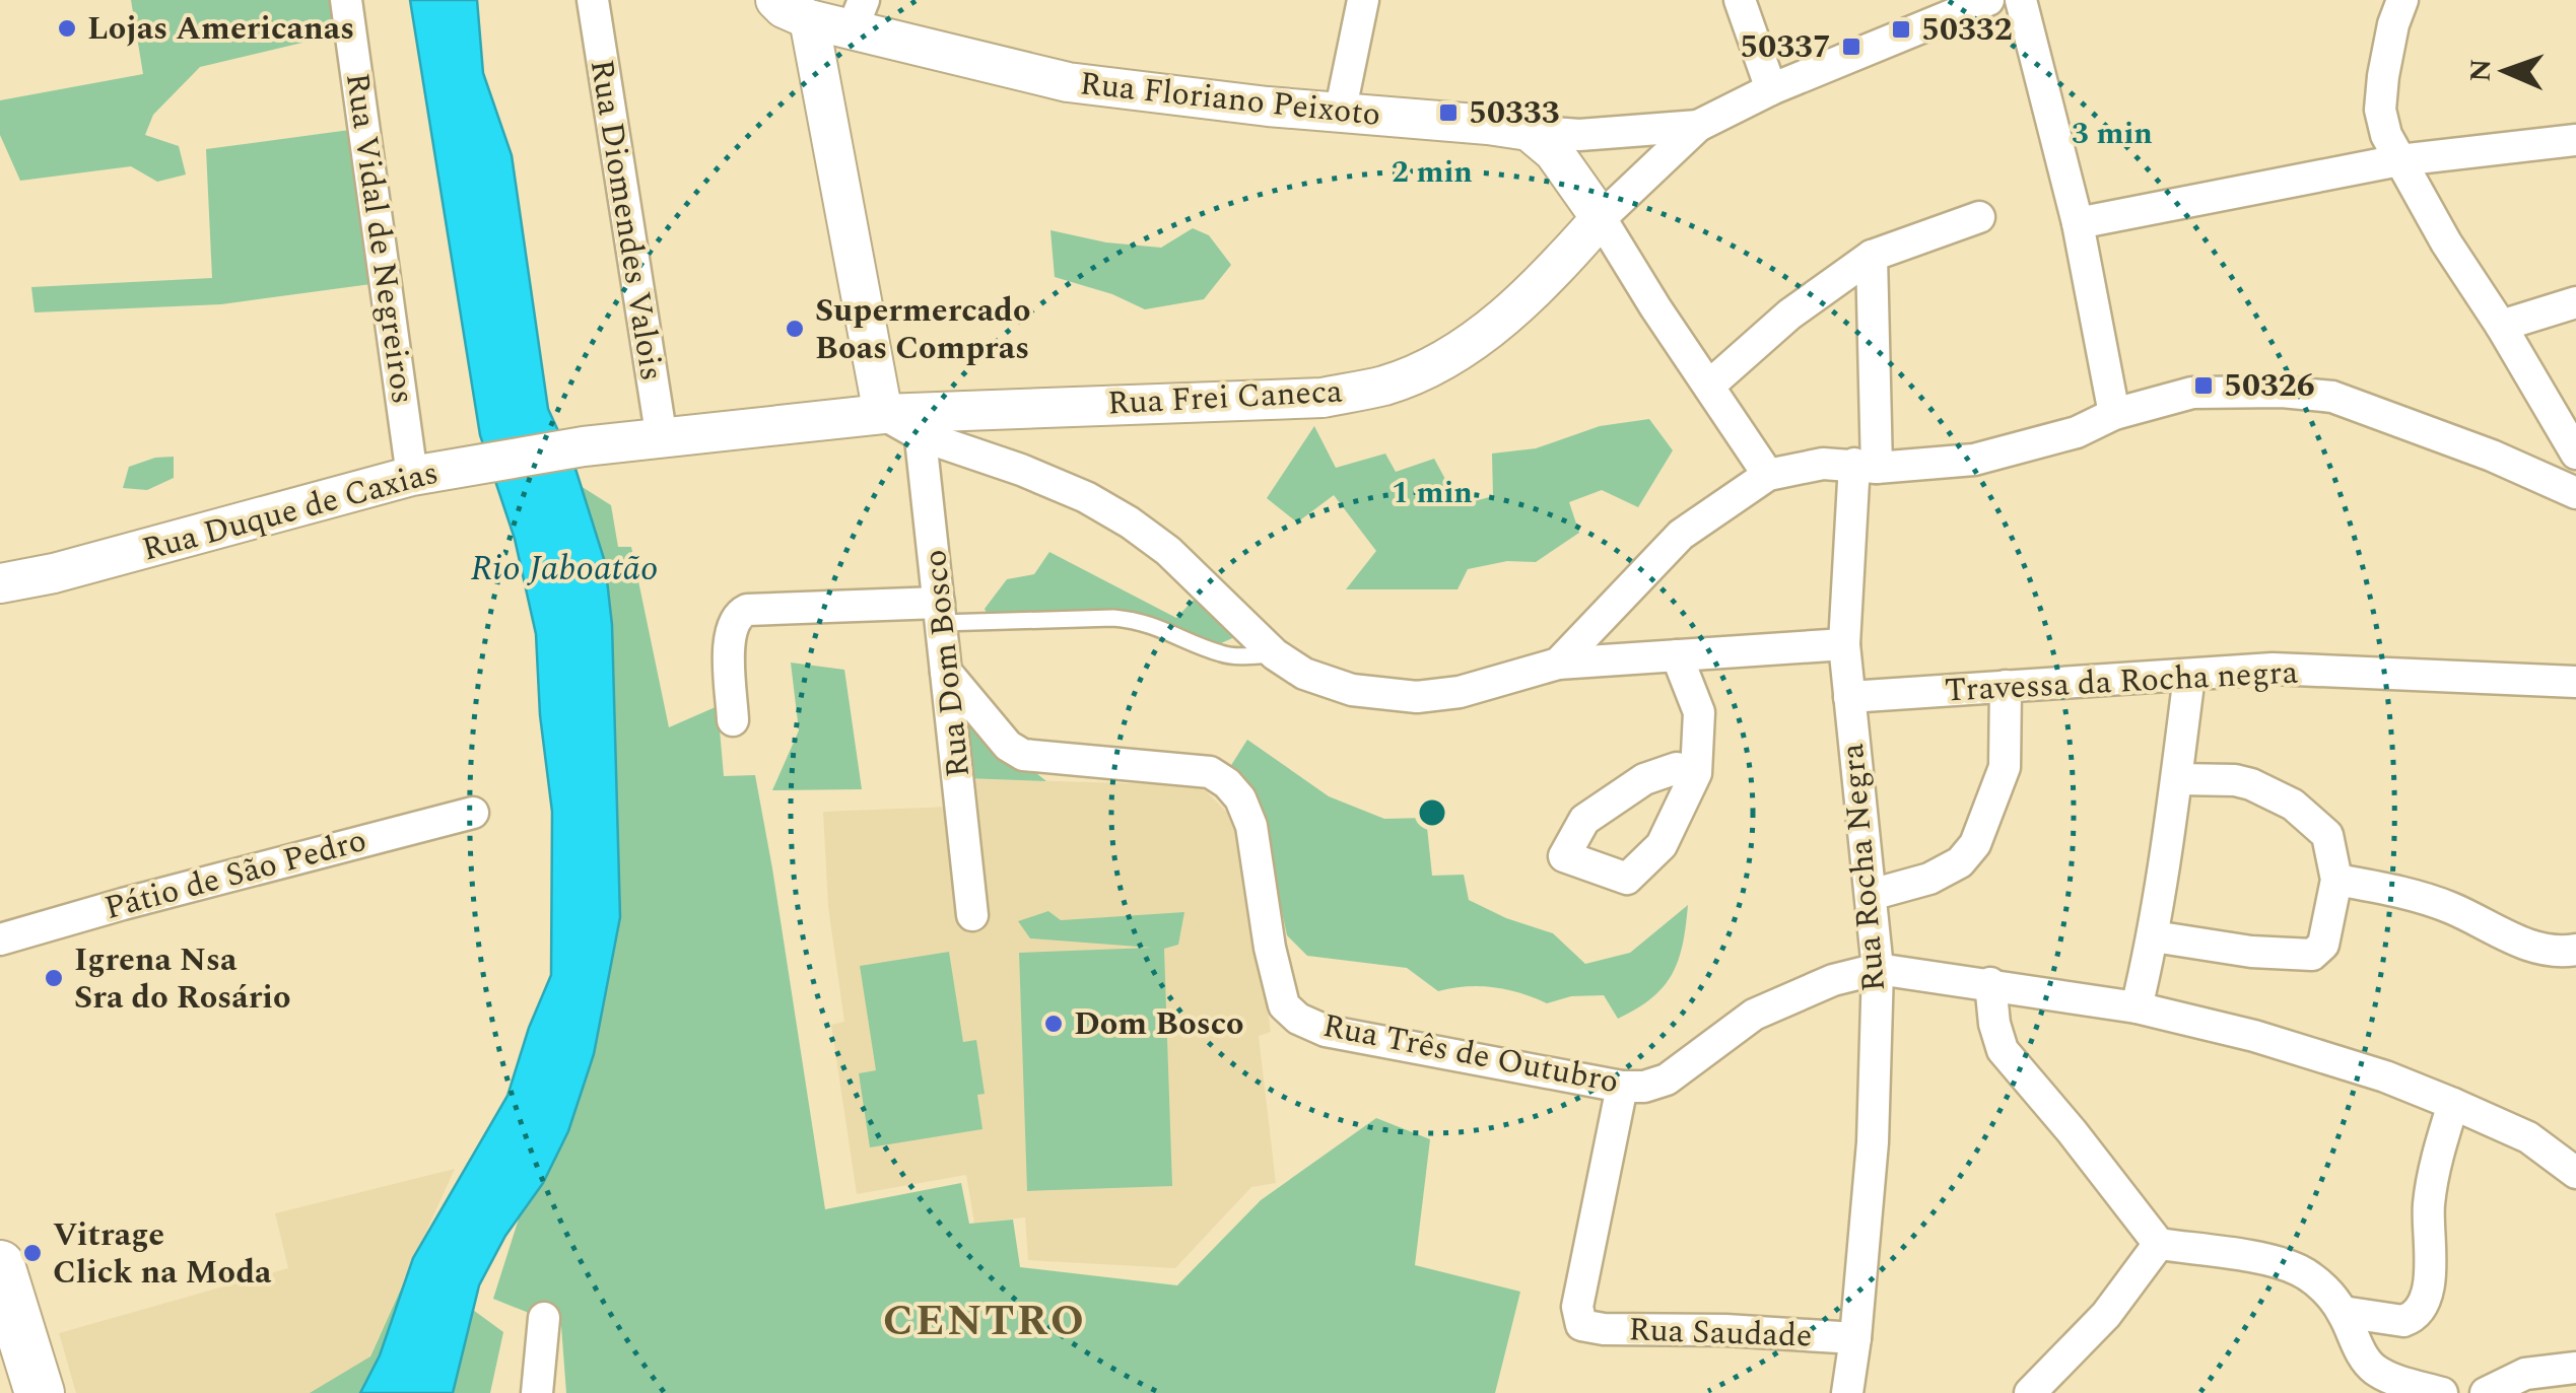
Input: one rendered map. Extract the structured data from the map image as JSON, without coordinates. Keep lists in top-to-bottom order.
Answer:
{
  "streets": {
    "street": [
      "Rua Floriano Peixoto",
      "Rua Diomendes Valois",
      "Rua Vidal de Negreiros",
      "Rua Frei Caneca",
      "Rua Duque de Caxias",
      "Rua Dom Bosco",
      "Travessa da Rocha negra",
      "Rua Rocha Negra",
      "Pátio de São Pedro",
      "Rua Três de Outubro",
      "Rua Saudade"
    ]
  },
  "crossings": [
    ["Rua Floriano Peixoto", "Rua Frei Caneca"],
    ["Rua Diomendes Valois", "Rua Frei Caneca"],
    ["Rua Vidal de Negreiros", "Rua Duque de Caxias"],
    ["Rua Frei Caneca", "Rua Duque de Caxias"],
    ["Rua Frei Caneca", "Rua Dom Bosco"],
    ["Rua Dom Bosco", "Rua Três de Outubro"],
    ["Travessa da Rocha negra", "Rua Rocha Negra"],
    ["Rua Rocha Negra", "Rua Três de Outubro"],
    ["Rua Rocha Negra", "Rua Saudade"],
    ["Rua Três de Outubro", "Rua Saudade"]
  ],
  "districts": ["CENTRO"],
  "water": ["Rio Jaboatão"],
  "places": {
    "other": [
      "Lojas Americanas",
      "Supermercado Boas Compras",
      "Igrena Nsa Sra do Rosário",
      "Dom Bosco",
      "Vitrage Click na Moda"
    ],
    "transit": [
      "50332",
      "50337",
      "50333",
      "50326"
    ]
  },
  "north": "left",
  "rings": ["3 min", "2 min", "1 min"]
}
